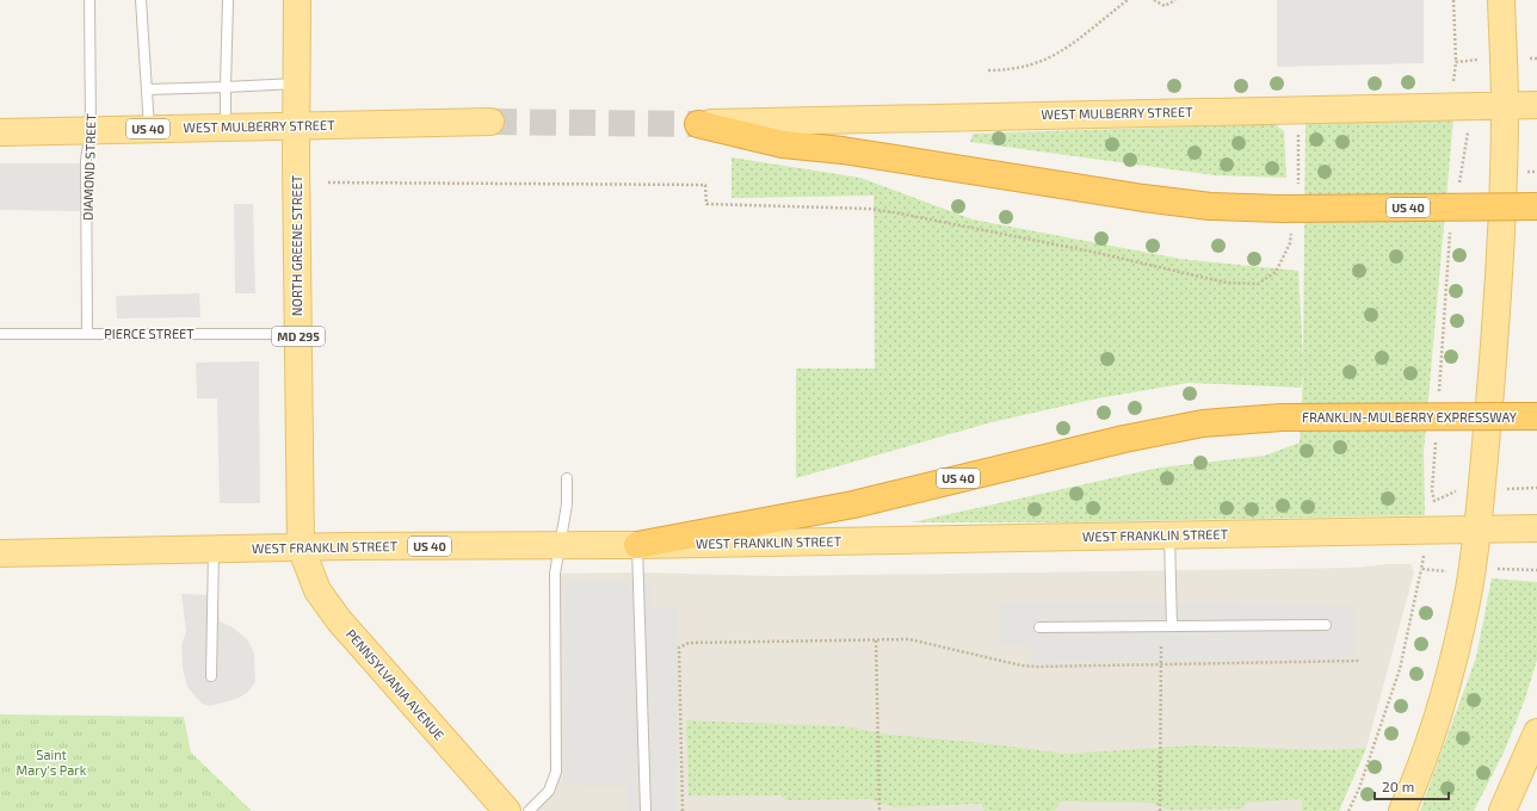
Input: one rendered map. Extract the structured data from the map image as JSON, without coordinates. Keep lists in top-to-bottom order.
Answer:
{
  "streets": {
    "highway": ["US 40", "FRANKLIN-MULBERRY EXPRESSWAY"],
    "main road": [
      "WEST MULBERRY STREET",
      "NORTH GREENE STREET",
      "MD 295",
      "WEST FRANKLIN STREET",
      "PENNSYLVANIA AVENUE"
    ],
    "lane": ["DIAMOND STREET", "PIERCE STREET"]
  },
  "crossings": [
    ["WEST MULBERRY STREET", "US 40"],
    ["WEST MULBERRY STREET", "DIAMOND STREET"],
    ["WEST MULBERRY STREET", "NORTH GREENE STREET"],
    ["DIAMOND STREET", "PIERCE STREET"],
    ["NORTH GREENE STREET", "PIERCE STREET"],
    ["NORTH GREENE STREET", "WEST FRANKLIN STREET"],
    ["NORTH GREENE STREET", "PENNSYLVANIA AVENUE"],
    ["FRANKLIN-MULBERRY EXPRESSWAY", "WEST FRANKLIN STREET"],
    ["WEST FRANKLIN STREET", "PENNSYLVANIA AVENUE"]
  ],
  "parks": ["Saint Mary's Park"],
  "scale_bar": "20 m"
}
